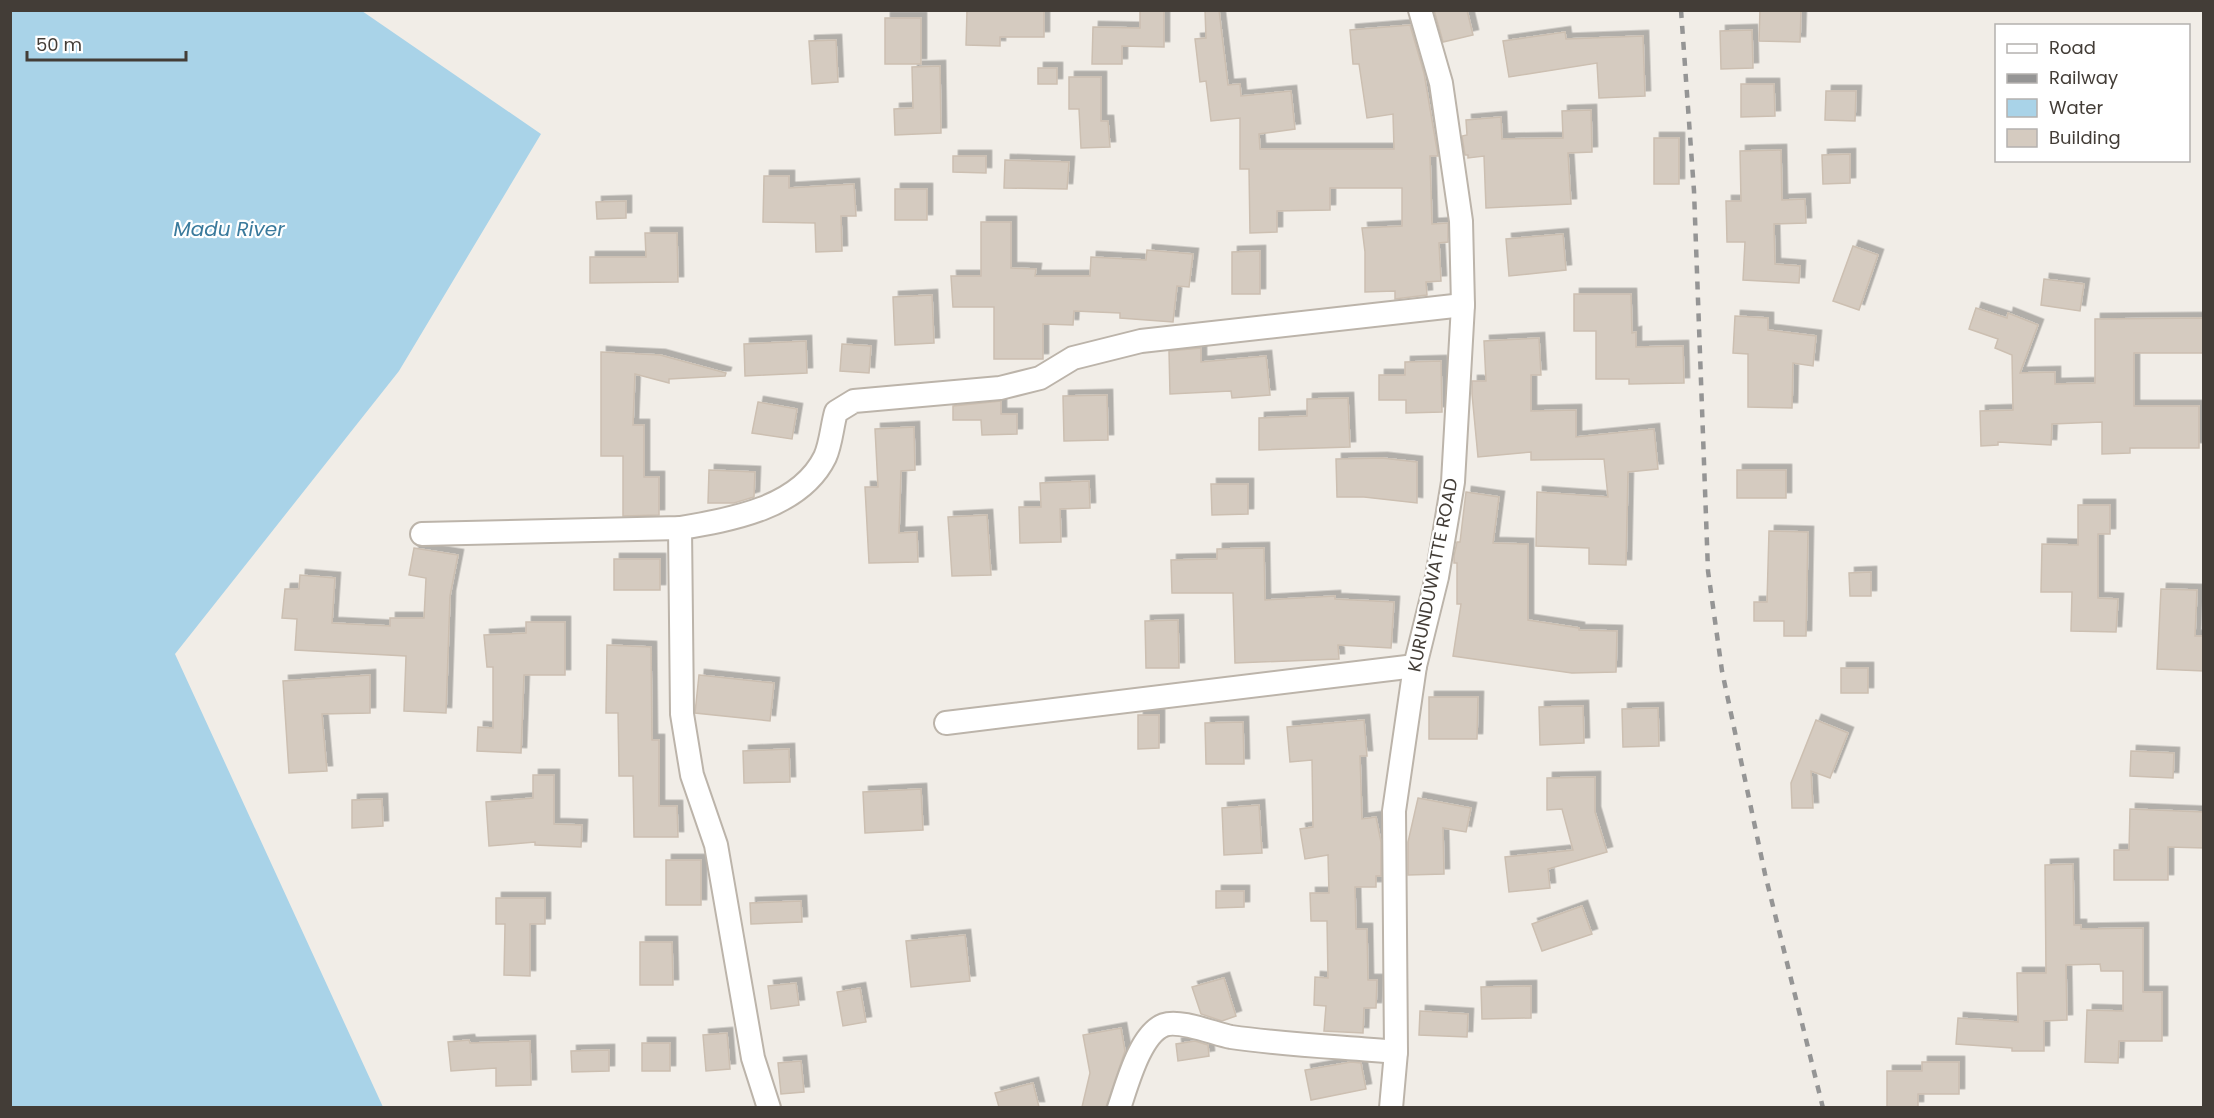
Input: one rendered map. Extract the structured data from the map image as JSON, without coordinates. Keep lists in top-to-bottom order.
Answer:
{
  "streets": {
    "street": ["KURUNDUWATTE ROAD"]
  },
  "water": ["Madu River"],
  "legend": [
    "Road",
    "Railway",
    "Water",
    "Building"
  ],
  "scale_bar": "50 m"
}
